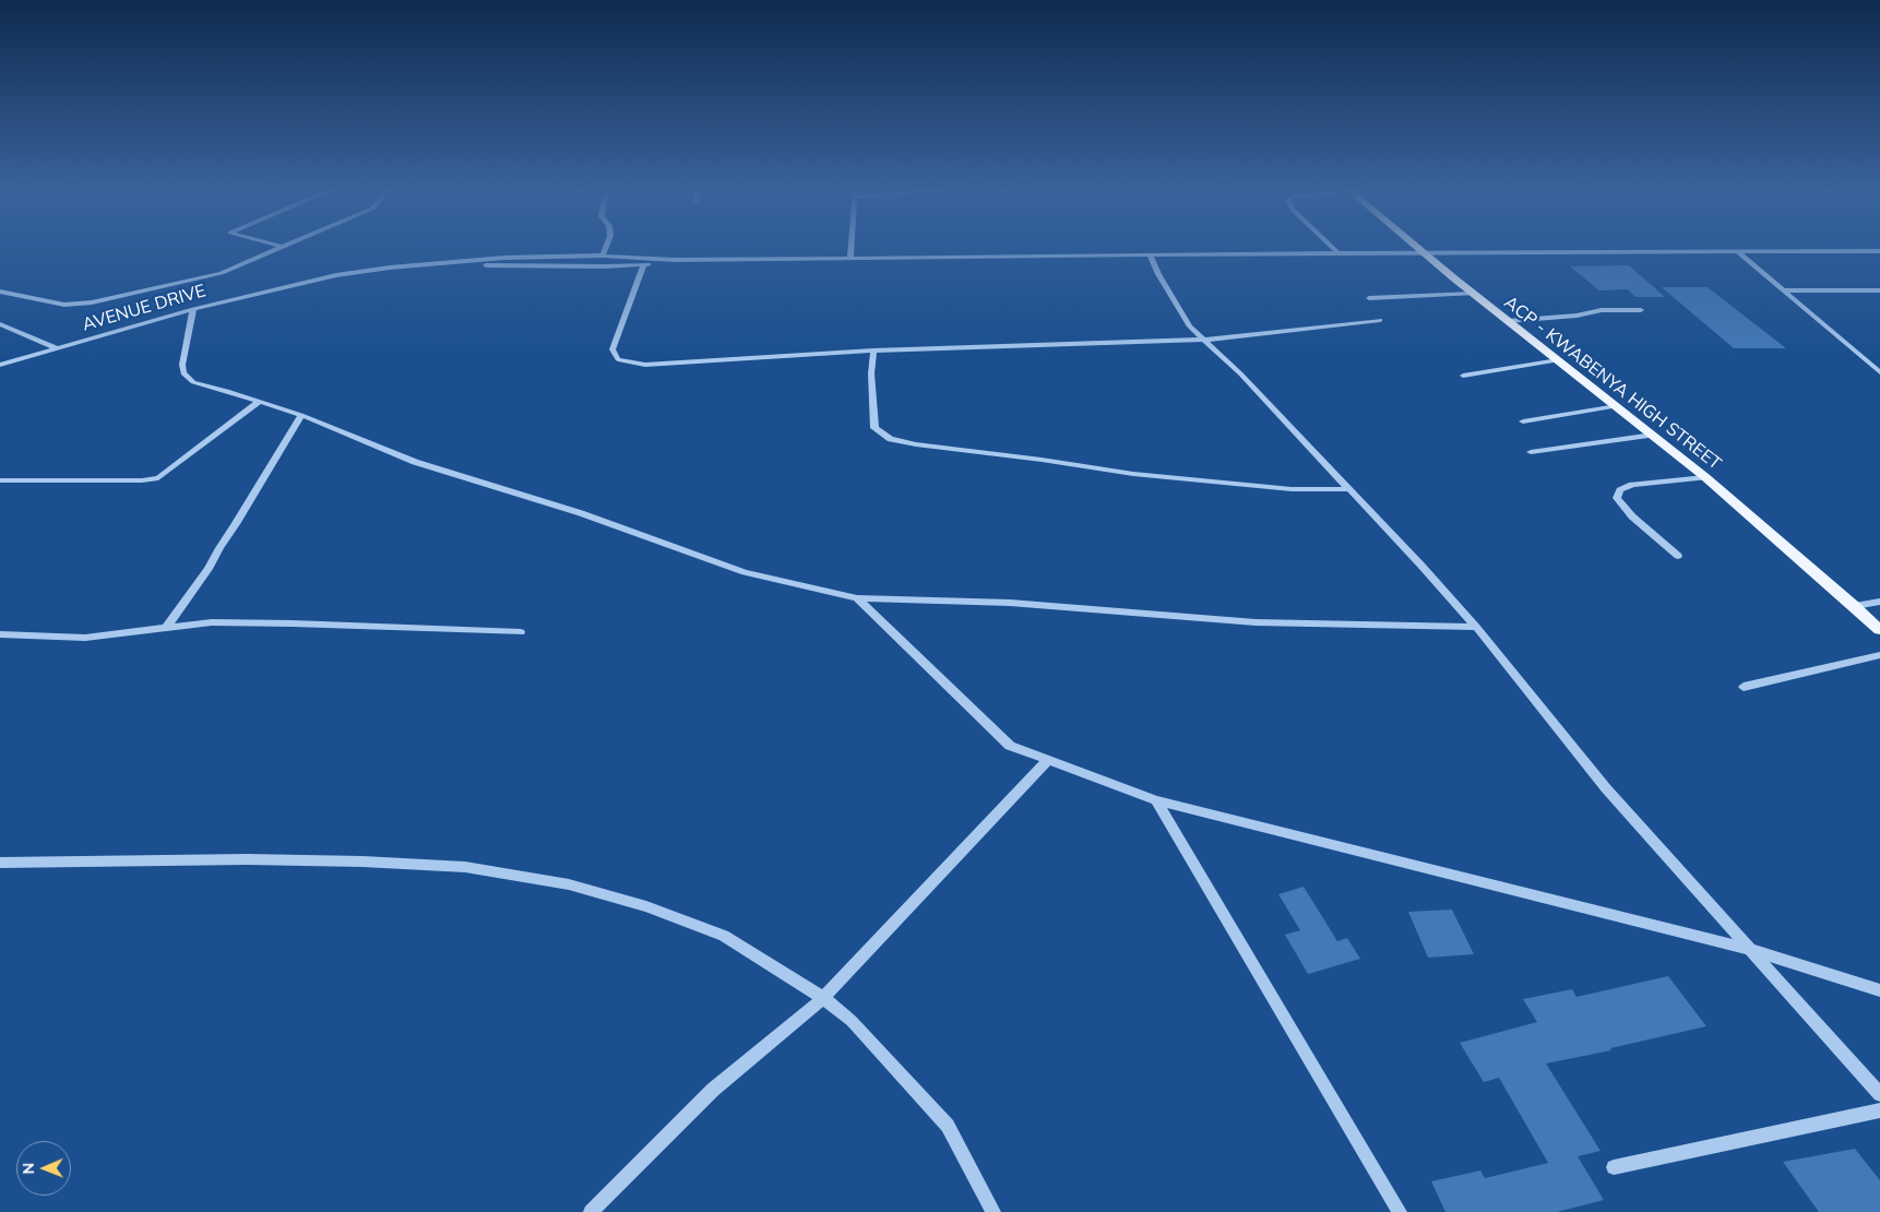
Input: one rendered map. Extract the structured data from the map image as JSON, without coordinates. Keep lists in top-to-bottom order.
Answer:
{
  "streets": {
    "main road": ["ACP - KWABENYA HIGH STREET"],
    "street": ["AVENUE DRIVE"]
  },
  "crossings": [
    ["AVENUE DRIVE", "ACP - KWABENYA HIGH STREET"]
  ],
  "north": "left"
}
